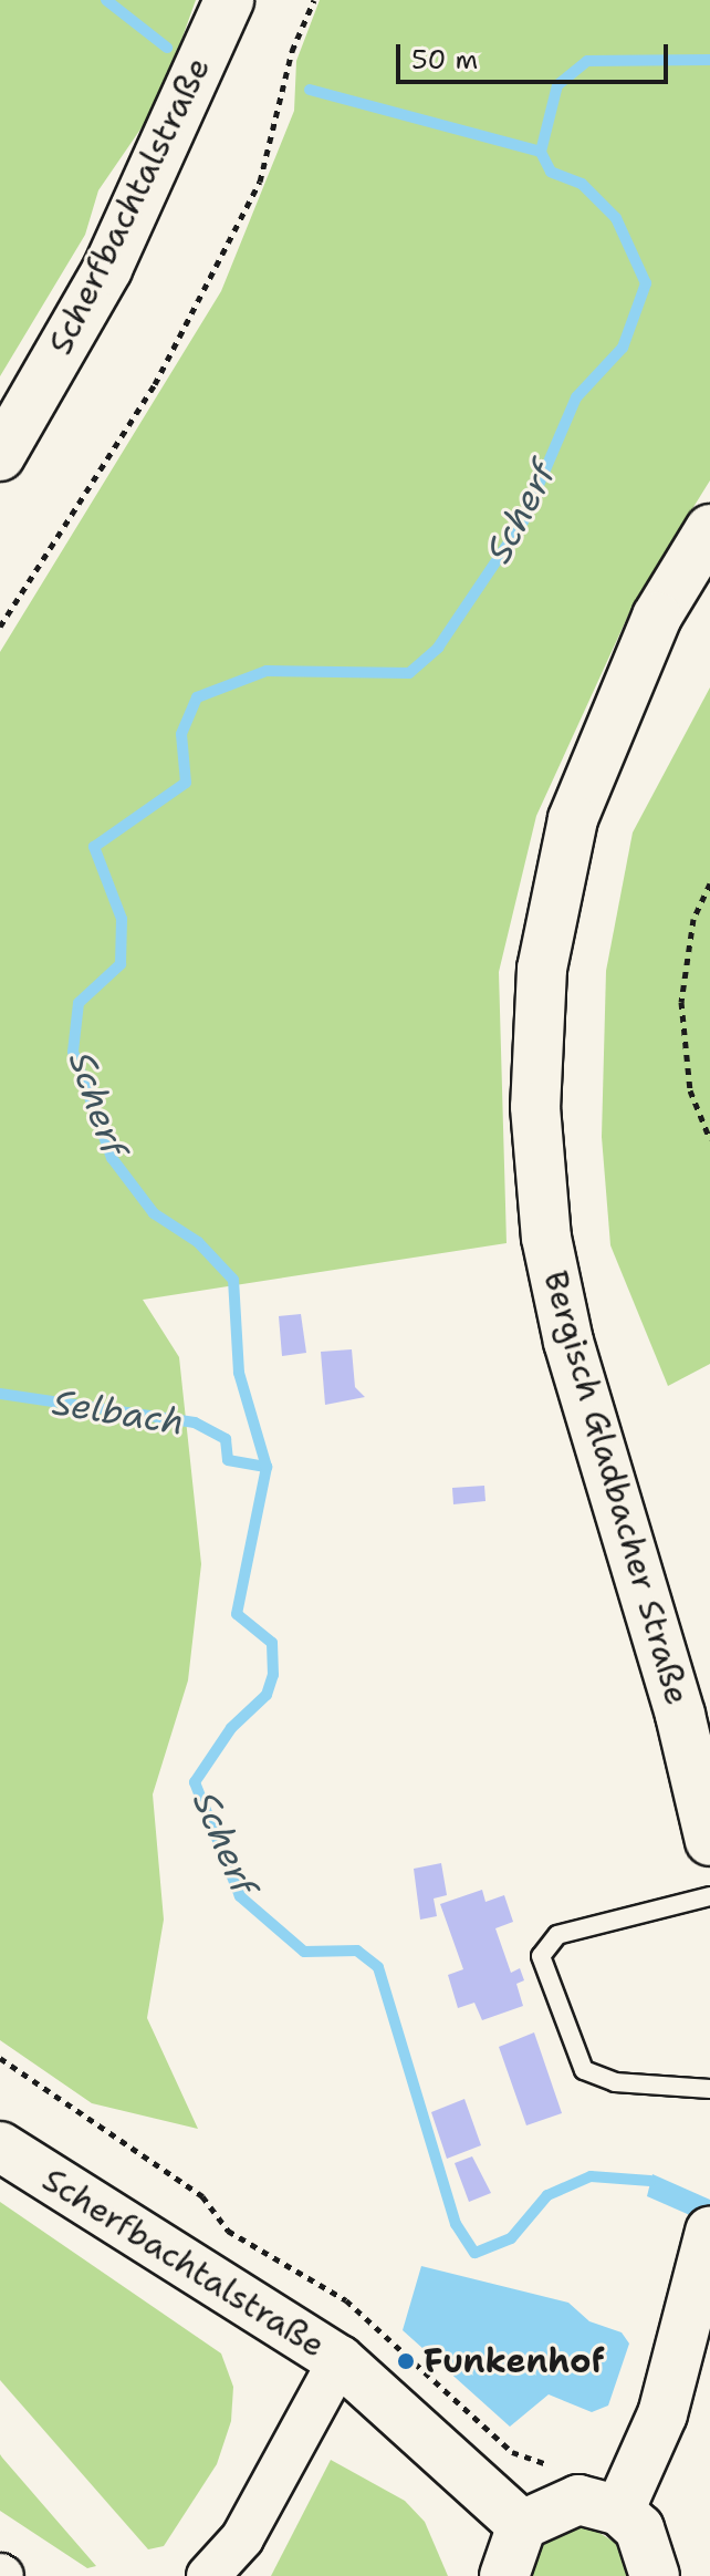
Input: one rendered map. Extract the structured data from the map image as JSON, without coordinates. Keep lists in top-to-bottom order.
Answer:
{
  "streets": {
    "main road": ["Scherfbachtalstraße", "Bergisch Gladbacher Straße"]
  },
  "water": ["Scherf", "Selbach"],
  "places": ["Funkenhof"],
  "scale_bar": "50 m"
}
